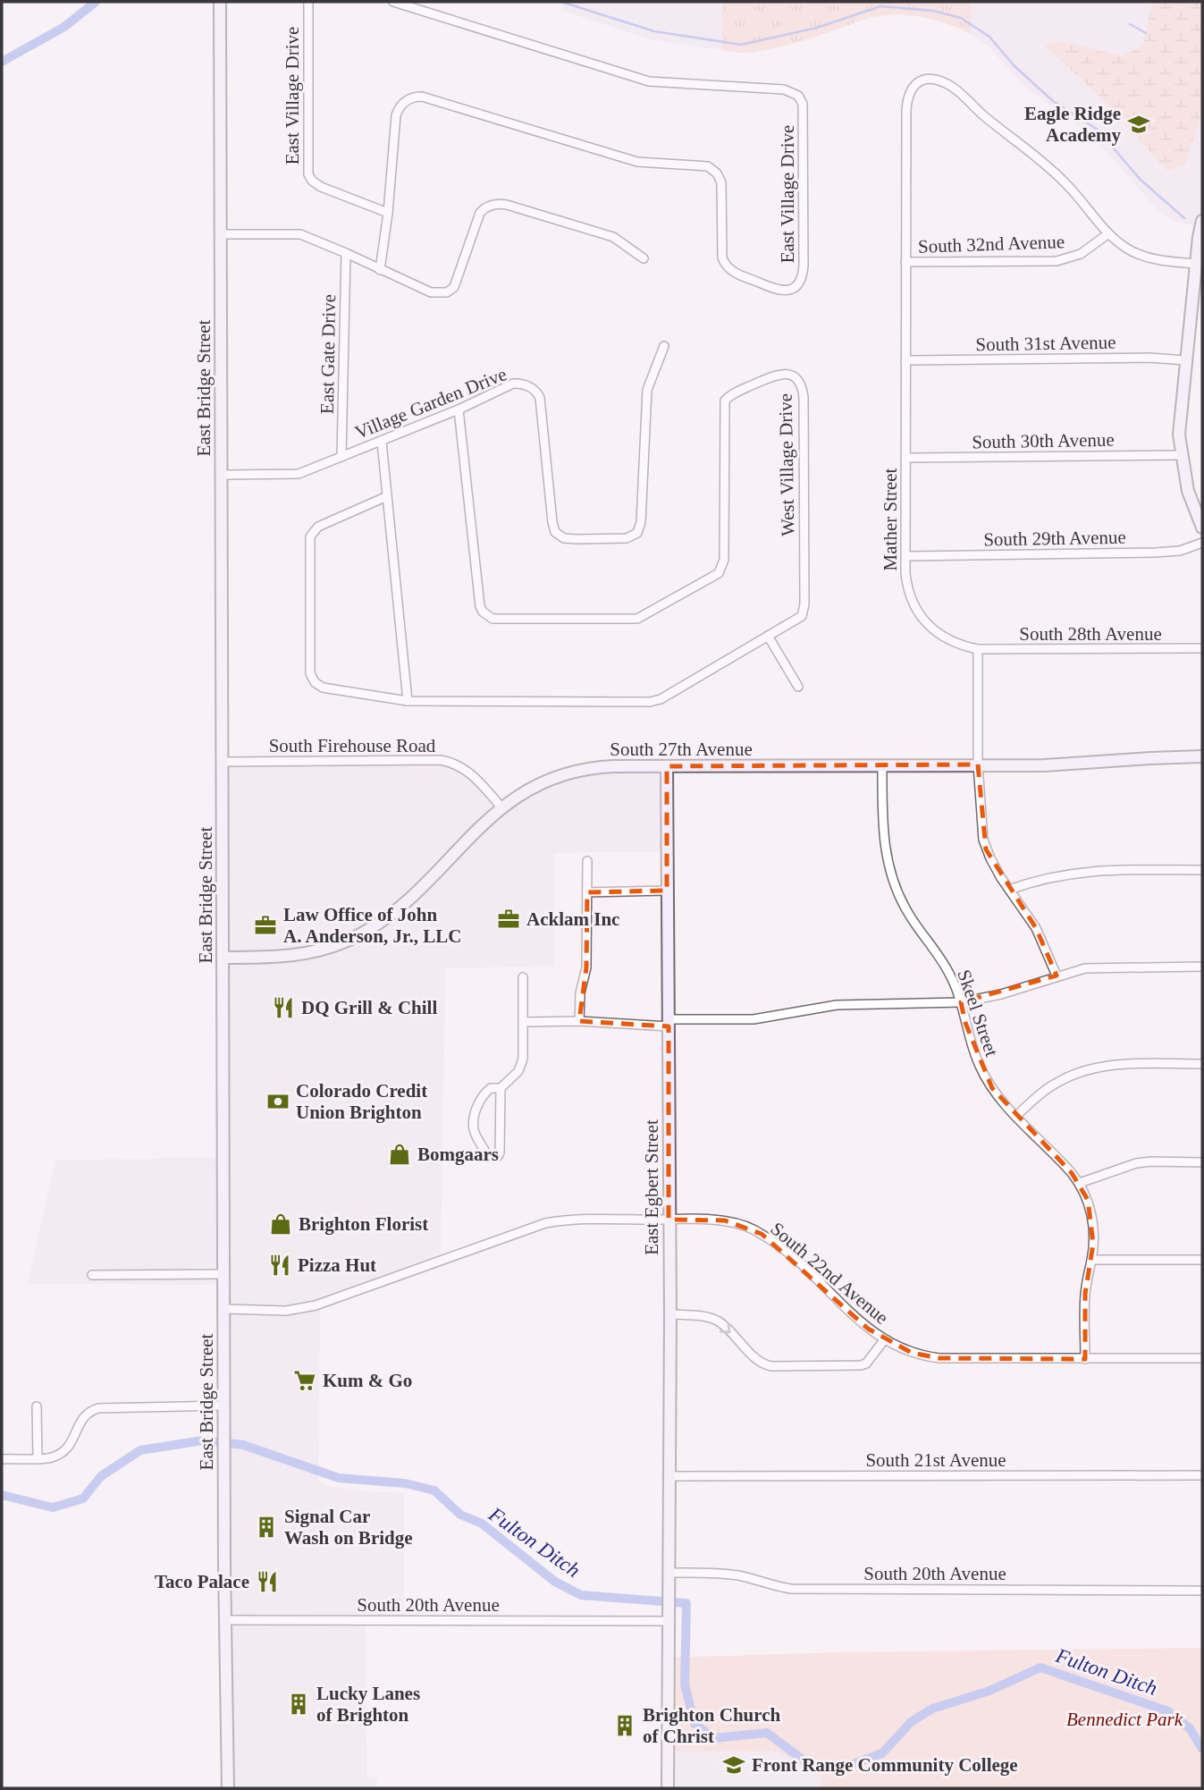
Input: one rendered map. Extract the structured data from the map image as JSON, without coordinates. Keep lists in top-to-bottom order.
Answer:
{
  "streets": {
    "main road": ["East Bridge Street", "South 27th Avenue", "East Egbert Street"],
    "street": [
      "East Village Drive",
      "South 32nd Avenue",
      "South 31st Avenue",
      "East Gate Drive",
      "Village Garden Drive",
      "South 30th Avenue",
      "West Village Drive",
      "Mather Street",
      "South 29th Avenue",
      "South 28th Avenue",
      "South Firehouse Road",
      "Skeel Street",
      "South 22nd Avenue",
      "South 21st Avenue",
      "South 20th Avenue"
    ]
  },
  "crossings": [
    ["South 32nd Avenue", "Mather Street"],
    ["South 31st Avenue", "Mather Street"],
    ["East Gate Drive", "Village Garden Drive"],
    ["East Bridge Street", "Village Garden Drive"],
    ["East Bridge Street", "South Firehouse Road"],
    ["East Bridge Street", "South 27th Avenue"],
    ["East Bridge Street", "South 22nd Avenue"],
    ["East Bridge Street", "South 20th Avenue"],
    ["Village Garden Drive", "West Village Drive"],
    ["South 30th Avenue", "Mather Street"],
    ["Mather Street", "South 29th Avenue"],
    ["Mather Street", "South 28th Avenue"],
    ["South Firehouse Road", "South 27th Avenue"],
    ["South 27th Avenue", "Skeel Street"],
    ["South 27th Avenue", "East Egbert Street"],
    ["Skeel Street", "South 22nd Avenue"],
    ["East Egbert Street", "South 22nd Avenue"],
    ["East Egbert Street", "South 21st Avenue"],
    ["East Egbert Street", "South 20th Avenue"]
  ],
  "water": ["Fulton Ditch"],
  "parks": ["Bennedict Park"],
  "places": {
    "school or university": ["Eagle Ridge Academy", "Front Range Community College"],
    "office": ["Acklam Inc", "Law Office of John A. Anderson, Jr., LLC"],
    "restaurant": ["DQ Grill & Chill", "Pizza Hut", "Taco Palace"],
    "bank": ["Colorado Credit Union Brighton"],
    "shop": ["Bomgaars", "Brighton Florist"],
    "supermarket": ["Kum & Go"],
    "building": ["Signal Car Wash on Bridge", "Lucky Lanes of Brighton", "Brighton Church of Christ"]
  }
}
